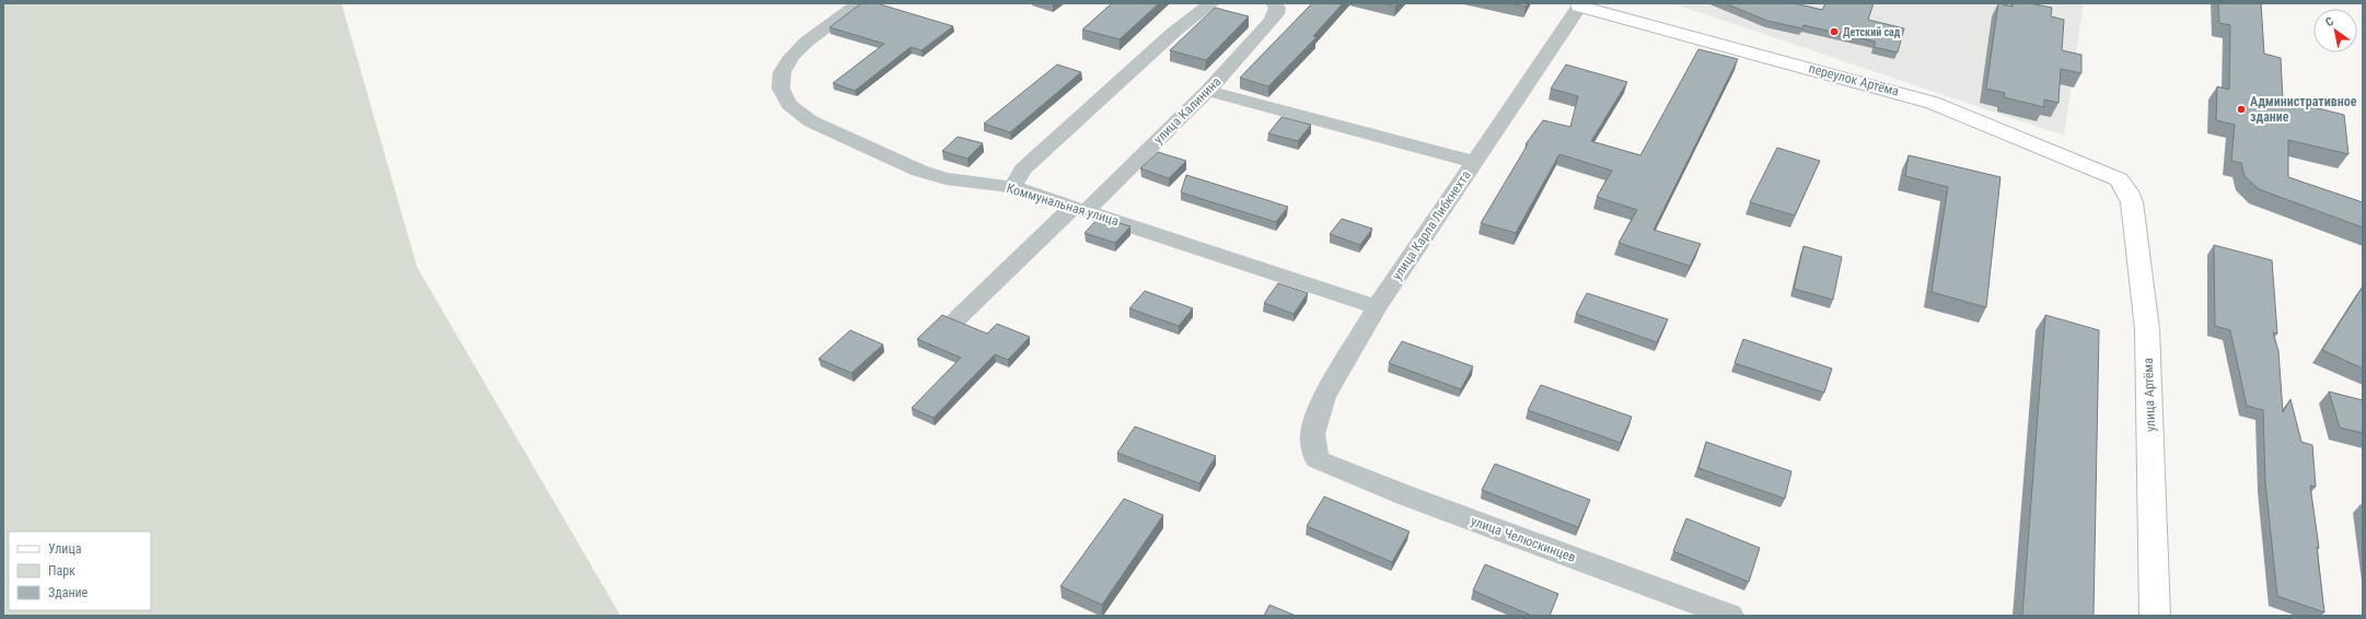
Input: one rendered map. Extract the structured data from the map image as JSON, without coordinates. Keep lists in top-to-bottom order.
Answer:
{
  "streets": {
    "street": [
      "переулок Артёма",
      "улица Калинина",
      "Коммунальная улица",
      "улица Карла Либкнехта",
      "улица Артёма",
      "улица Челюскинцев"
    ]
  },
  "crossings": [
    ["переулок Артёма", "улица Карла Либкнехта"],
    ["переулок Артёма", "улица Артёма"],
    ["улица Калинина", "Коммунальная улица"],
    ["Коммунальная улица", "улица Карла Либкнехта"],
    ["улица Карла Либкнехта", "улица Челюскинцев"]
  ],
  "places": ["Детский сад", "Административное здание"],
  "legend": ["Улица", "Парк", "Здание"],
  "north": "top left"
}
